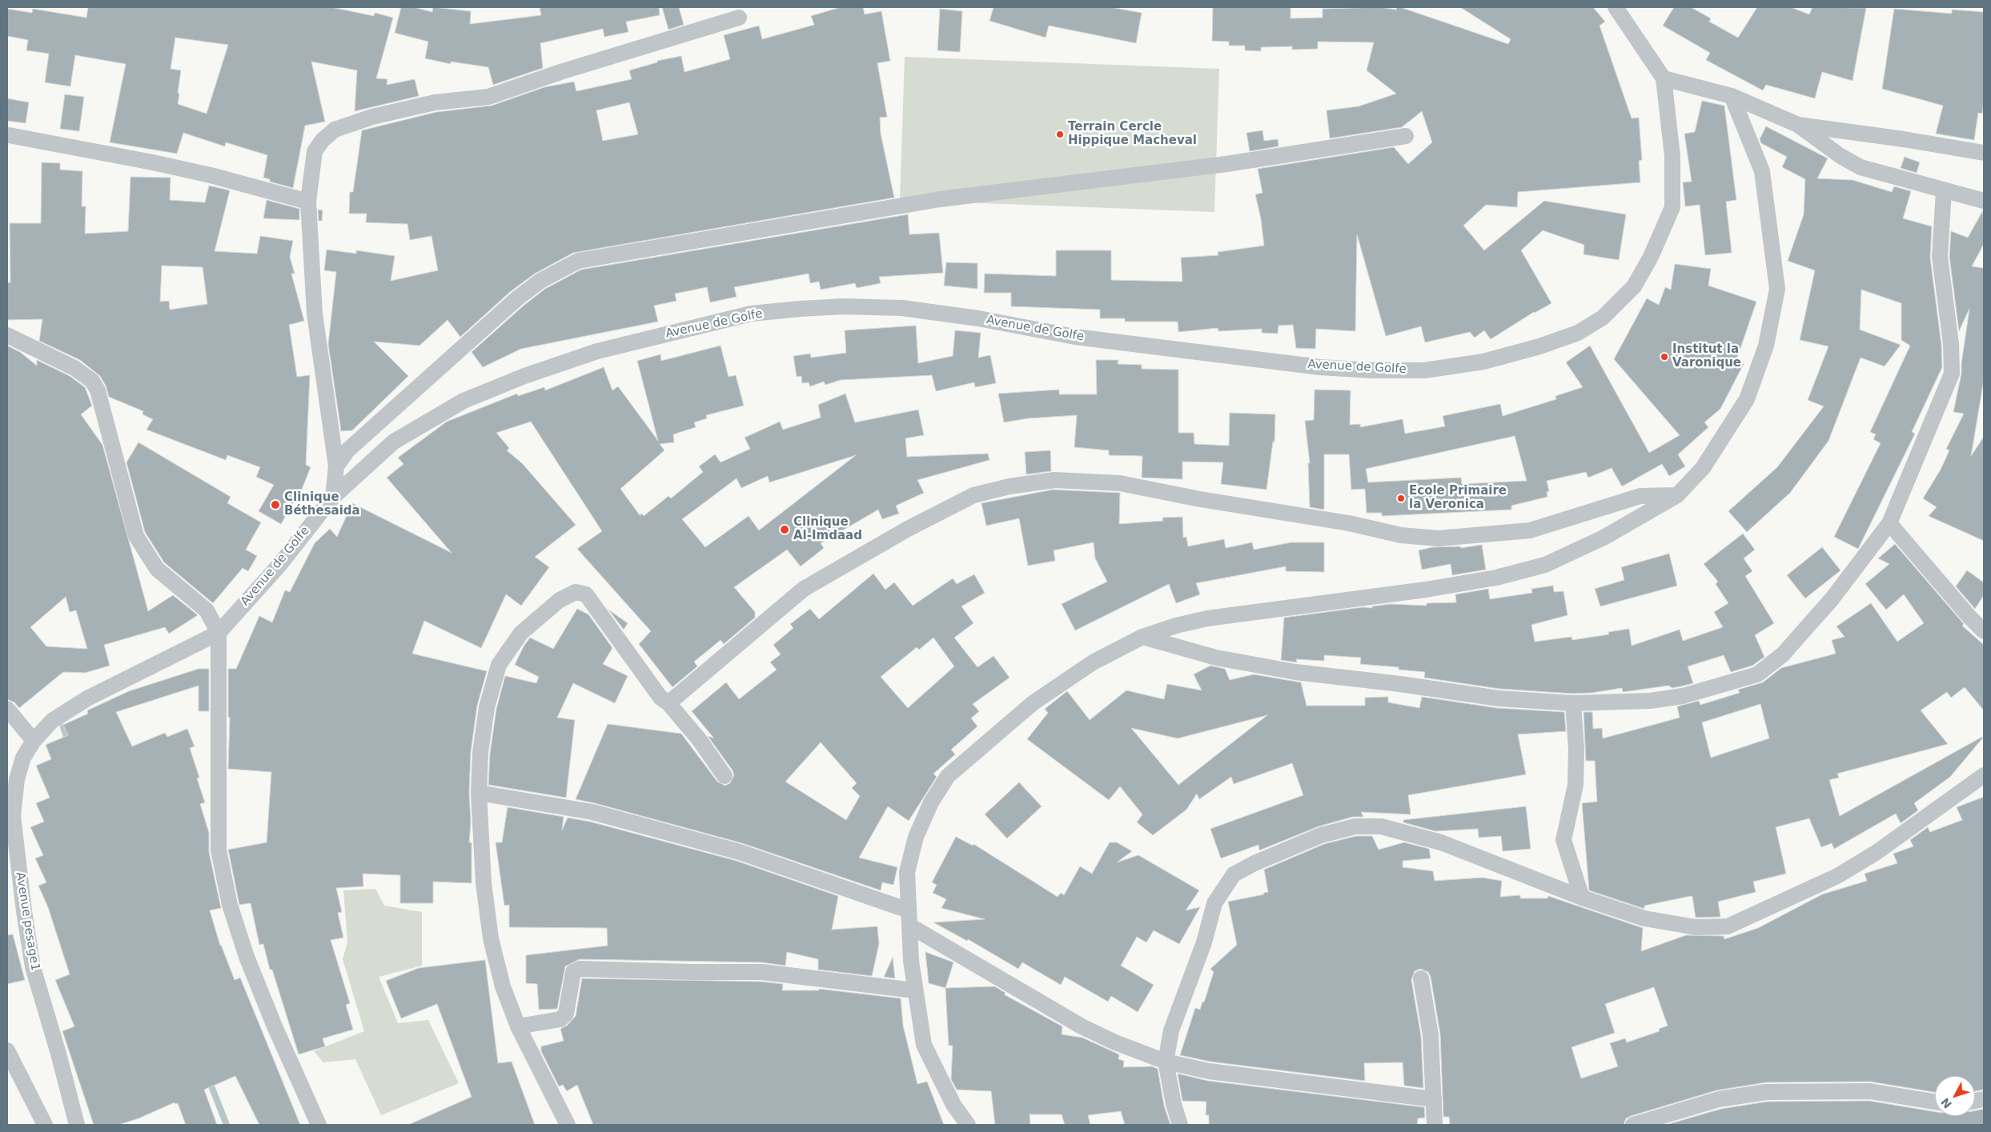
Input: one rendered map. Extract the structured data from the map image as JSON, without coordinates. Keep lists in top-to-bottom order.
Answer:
{
  "streets": {
    "street": ["Avenue de Golfe", "Avenue pesage1"]
  },
  "crossings": [
    ["Avenue de Golfe", "Avenue pesage1"]
  ],
  "places": [
    "Terrain Cercle Hippique Macheval",
    "Institut la Varonique",
    "Ecole Primaire la Veronica",
    "Clinique Béthesaida",
    "Clinique Al-Imdaad"
  ],
  "north": "bottom left"
}
